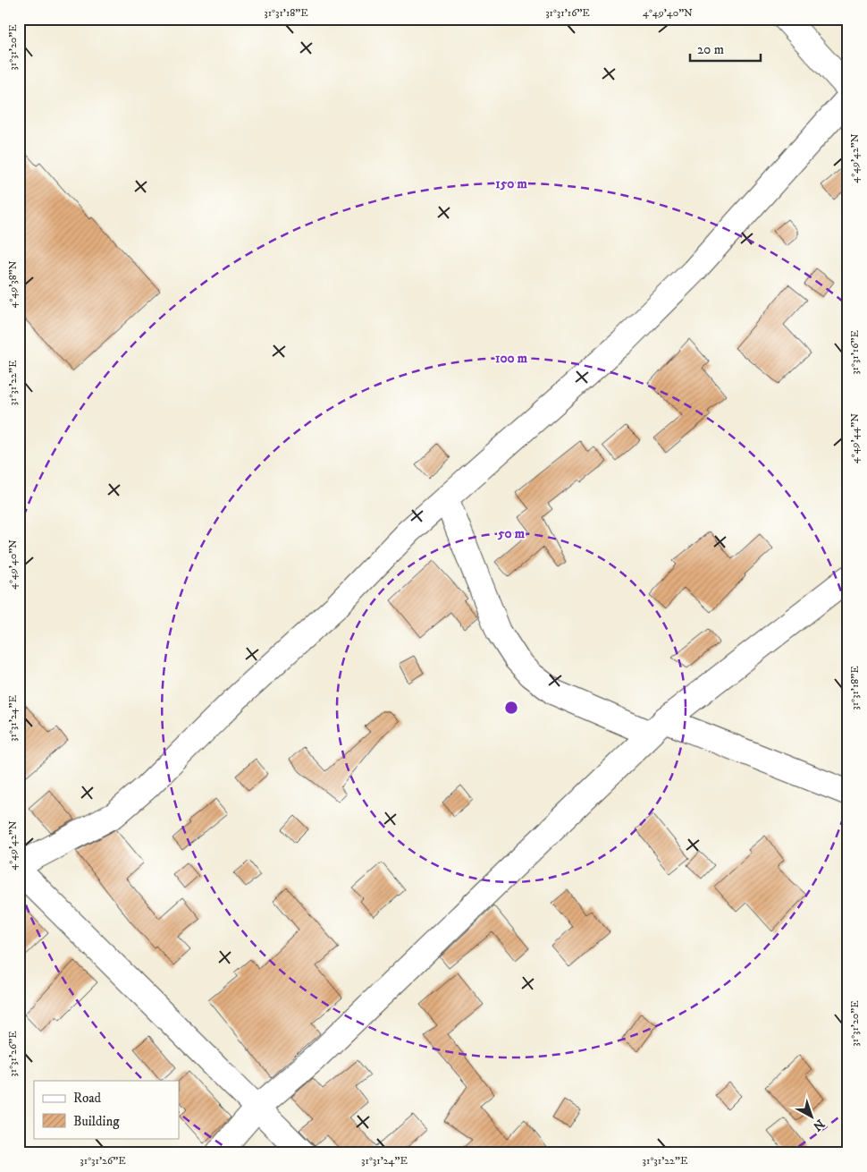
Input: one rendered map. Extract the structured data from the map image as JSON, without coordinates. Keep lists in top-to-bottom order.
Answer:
{
  "legend": ["Road", "Building"],
  "scale_bar": "20 m",
  "north": "bottom right",
  "coordinates": [
    "31°31'18\"E",
    "31°31'16\"E",
    "4°49'40\"N",
    "31°31'20\"E",
    "4°49'42\"N",
    "4°49'38\"N",
    "31°31'22\"E",
    "4°49'44\"N",
    "31°31'24\"E",
    "31°31'26\"E"
  ],
  "rings": ["150 m", "100 m", "50 m"]
}
